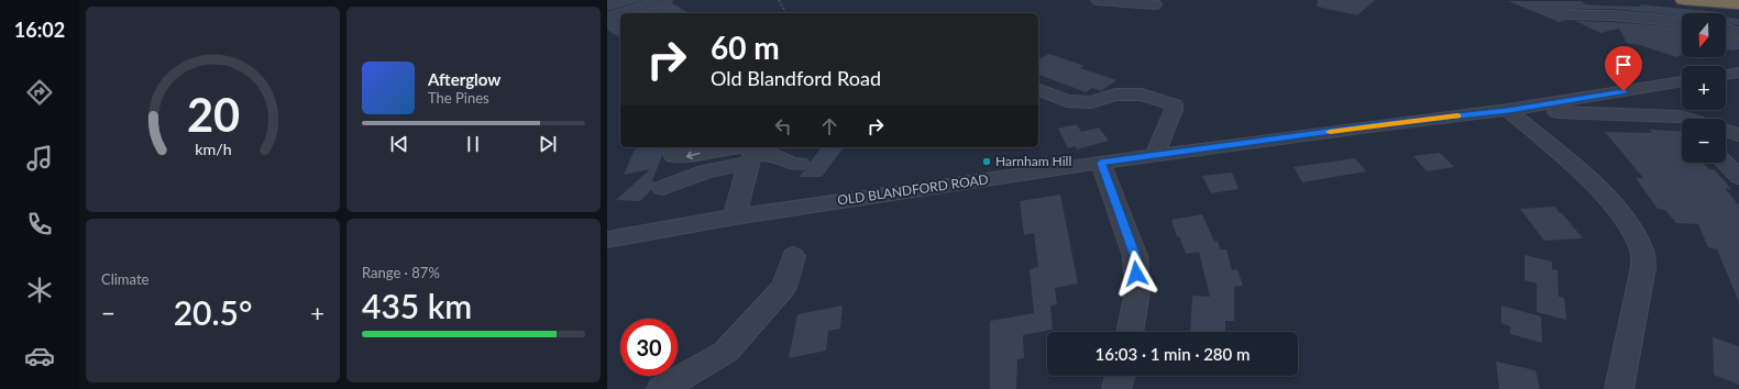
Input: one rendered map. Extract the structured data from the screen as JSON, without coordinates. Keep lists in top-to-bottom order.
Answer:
{
  "streets": {
    "street": ["OLD BLANDFORD ROAD"]
  },
  "places": ["Harnham Hill"],
  "north": "bottom",
  "page": {
    "tabs": "16:02",
    "map_buttons": ["+", "−"],
    "turn": ["60 m", "Old Blandford Road"],
    "song": ["Afterglow", "The Pines"],
    "tile": [
      "Climate",
      ["Range · 87%", "435 km"]
    ],
    "heat": ["−", "20.5°", "+"],
    "limit": "30",
    "trip": "16:03 · 1 min · 280 m",
    "gauge": ["20", "km/h"]
  }
}
